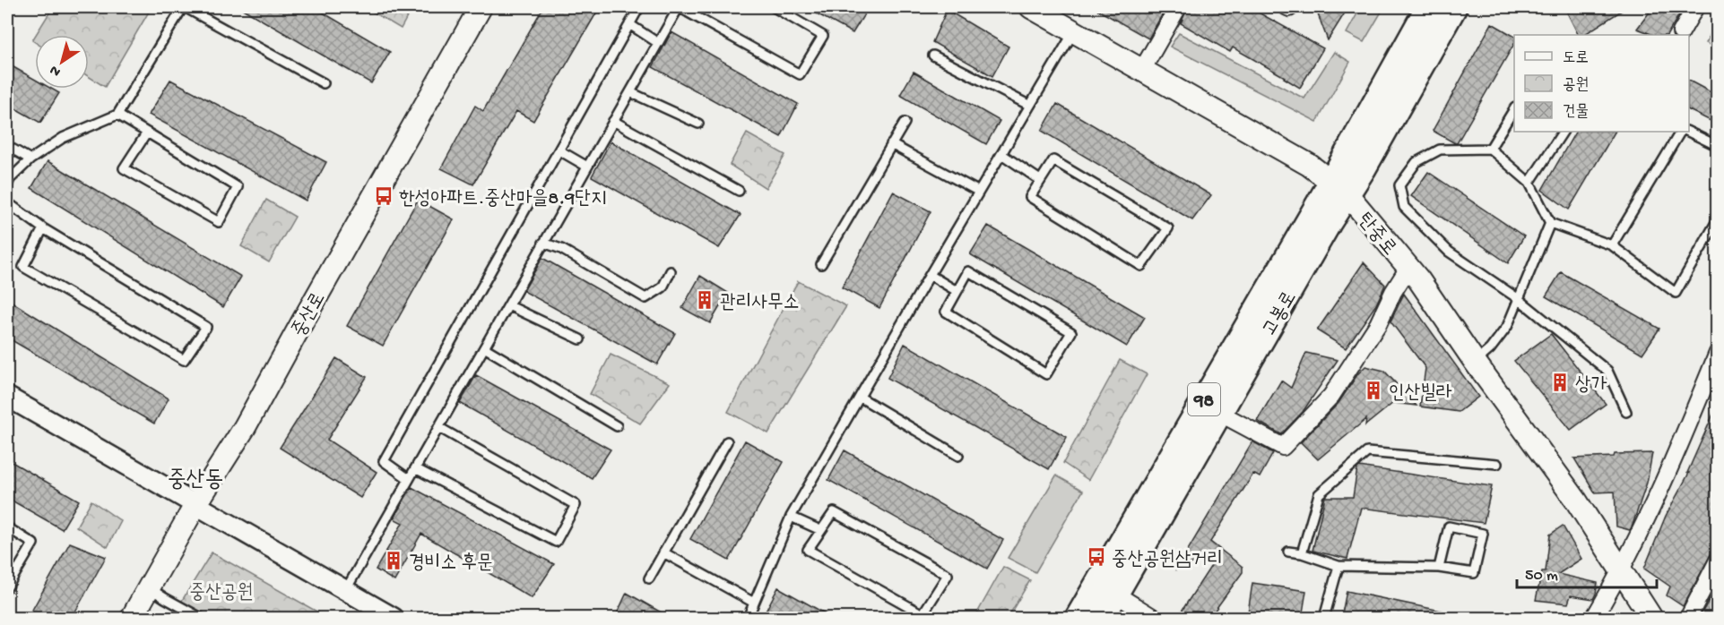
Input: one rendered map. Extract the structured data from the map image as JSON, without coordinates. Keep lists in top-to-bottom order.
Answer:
{
  "streets": {
    "main road": [
      "탄중로",
      "고봉로",
      "중산로",
      "98"
    ]
  },
  "crossings": [
    ["탄중로", "고봉로"]
  ],
  "districts": ["중산동"],
  "parks": ["중산공원"],
  "places": {
    "bus stop": ["한성아파트.중산마을8.9단지", "중산공원삼거리"],
    "building": [
      "관리사무소",
      "상가",
      "인산빌라",
      "경비소 후문"
    ]
  },
  "legend": ["도로", "공원", "건물"],
  "scale_bar": "50 m",
  "north": "bottom left"
}
